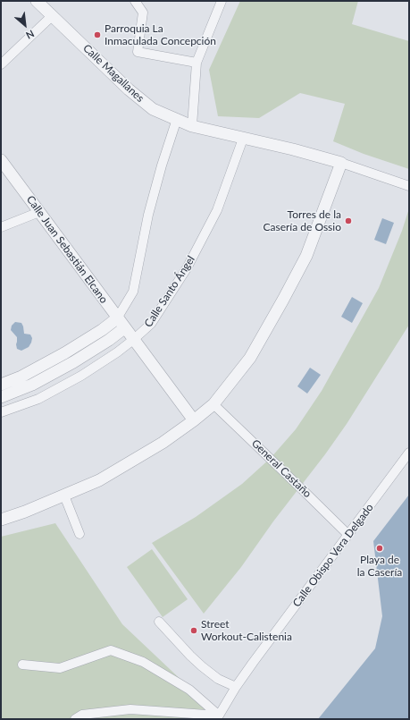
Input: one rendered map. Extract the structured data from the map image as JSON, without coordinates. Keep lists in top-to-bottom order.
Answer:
{
  "streets": {
    "street": [
      "Calle Magallanes",
      "Calle Juan Sebastián Elcano",
      "Calle Santo Ángel",
      "General Castaño",
      "Calle Obispo Vera Delgado"
    ]
  },
  "crossings": [
    ["Calle Magallanes", "Calle Santo Ángel"],
    ["Calle Juan Sebastián Elcano", "Calle Santo Ángel"],
    ["General Castaño", "Calle Obispo Vera Delgado"]
  ],
  "places": [
    "Parroquia La Inmaculada Concepción",
    "Torres de la Casería de Ossio",
    "Playa de la Casería",
    "Street Workout-Calistenia"
  ],
  "north": "bottom right"
}
